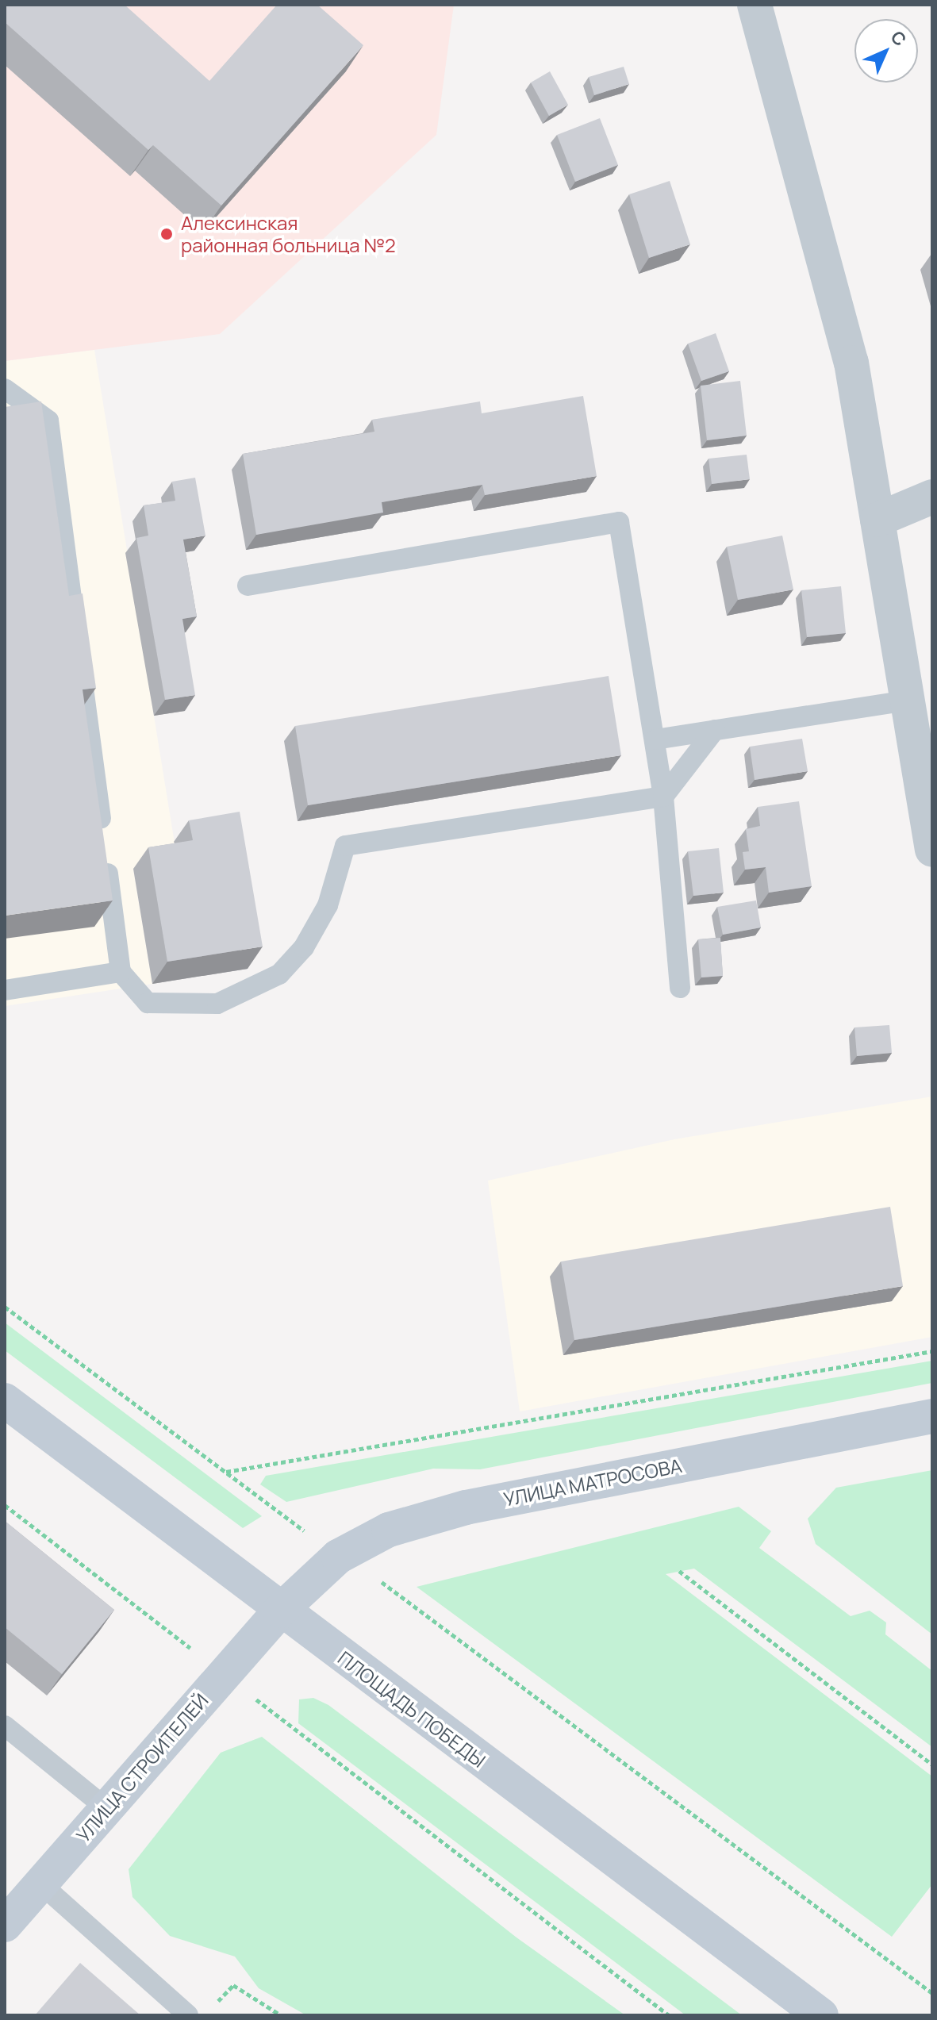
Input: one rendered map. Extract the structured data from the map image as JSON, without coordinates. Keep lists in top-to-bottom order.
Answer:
{
  "streets": {
    "main road": ["УЛИЦА МАТРОСОВА", "ПЛОЩАДЬ ПОБЕДЫ", "УЛИЦА СТРОИТЕЛЕЙ"]
  },
  "crossings": [
    ["УЛИЦА МАТРОСОВА", "ПЛОЩАДЬ ПОБЕДЫ"],
    ["УЛИЦА МАТРОСОВА", "УЛИЦА СТРОИТЕЛЕЙ"],
    ["ПЛОЩАДЬ ПОБЕДЫ", "УЛИЦА СТРОИТЕЛЕЙ"]
  ],
  "places": ["Алексинская районная больница №2"],
  "north": "top right"
}
